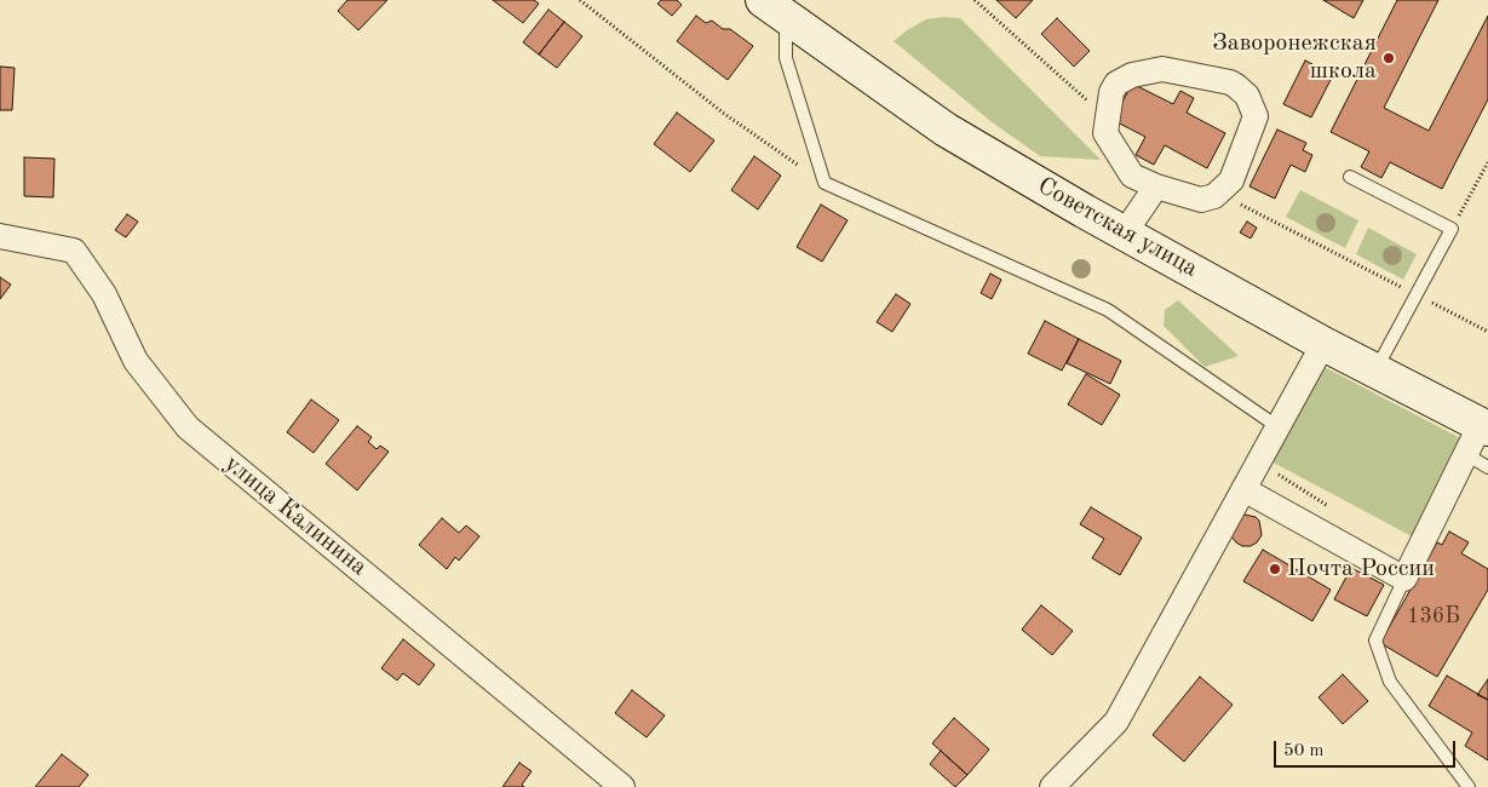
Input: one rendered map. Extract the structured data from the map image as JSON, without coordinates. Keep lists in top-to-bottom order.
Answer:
{
  "streets": {
    "street": ["Советская улица", "улица Калинина"]
  },
  "places": ["Заворонежская школа", "Почта России"],
  "house_numbers": ["136Б"],
  "scale_bar": "50 m"
}
